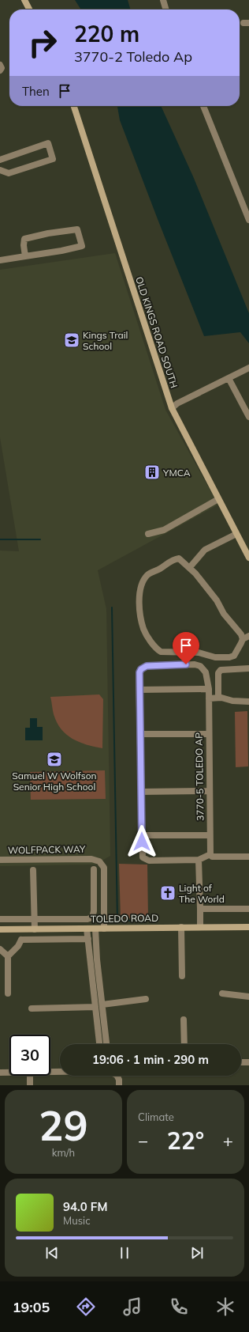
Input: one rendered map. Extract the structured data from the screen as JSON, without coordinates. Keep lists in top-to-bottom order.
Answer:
{
  "streets": {
    "street": [
      "OLD KINGS ROAD SOUTH",
      "3770-5 TOLEDO AP",
      "WOLFPACK WAY",
      "TOLEDO ROAD"
    ]
  },
  "crossings": [
    ["WOLFPACK WAY", "TOLEDO ROAD"]
  ],
  "places": {
    "school or university": ["Kings Trail School", "Samuel W Wolfson Senior High School"],
    "building": ["YMCA"],
    "church": ["Light of The World"]
  },
  "page": {
    "turn": ["220 m", "3770-2 Toledo Ap"],
    "then": "Then",
    "limit": "30",
    "trip": "19:06 · 1 min · 290 m",
    "tile": [
      ["29", "km/h"],
      "Climate"
    ],
    "heat": ["−", "22°", "+"],
    "song": ["94.0 FM", "Music"],
    "tabs": "19:05"
  }
}
